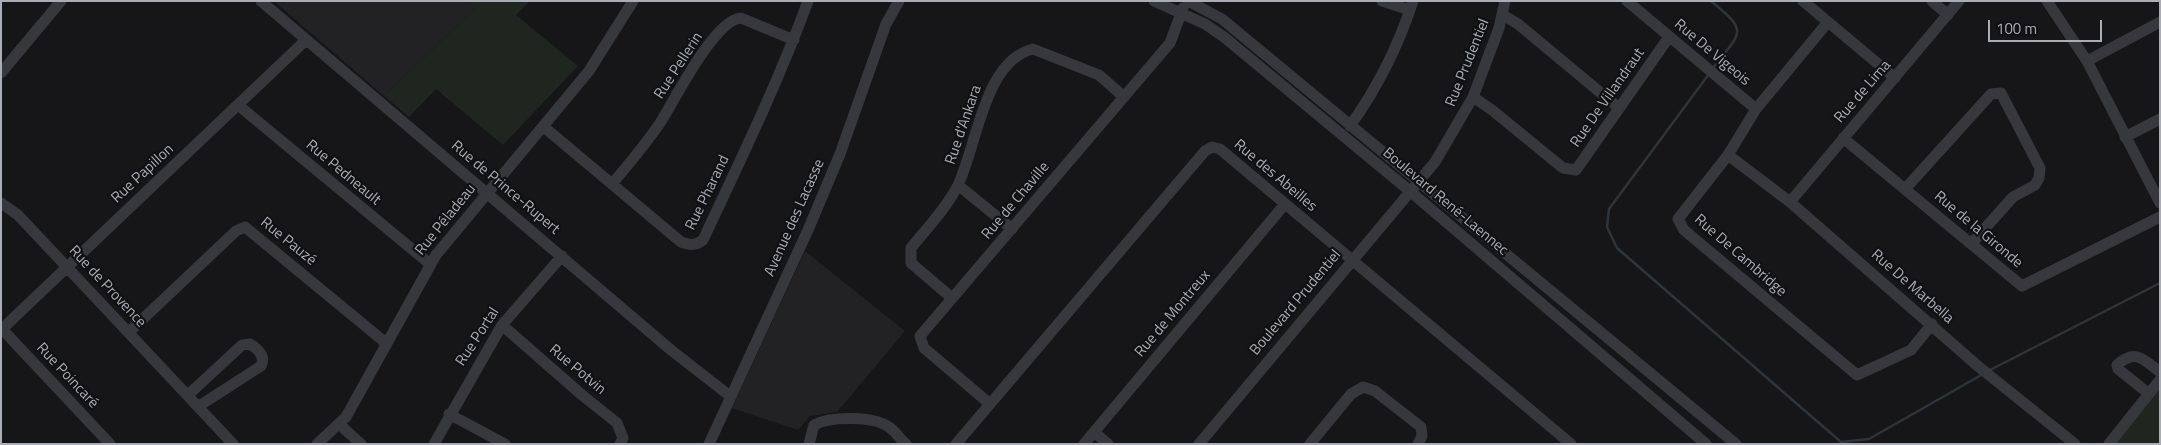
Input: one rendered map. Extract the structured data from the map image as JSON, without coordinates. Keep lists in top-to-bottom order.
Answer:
{
  "streets": {
    "street": [
      "Rue De Vigeois",
      "Rue Prudentiel",
      "Rue Pellerin",
      "Rue de Lima",
      "Rue De Villandraut",
      "Rue d'Ankara",
      "Rue Pedneault",
      "Rue Papillon",
      "Rue des Abeilles",
      "Rue de Prince-Rupert",
      "Rue Pharand",
      "Rue de Chaville",
      "Boulevard René-Laennec",
      "Avenue des Lacasse",
      "Rue Péladeau",
      "Rue de la Gironde",
      "Rue Pauzé",
      "Rue De Cambridge",
      "Rue de Provence",
      "Rue De Marbella",
      "Boulevard Prudentiel",
      "Rue de Montreux",
      "Rue Portal",
      "Rue Potvin",
      "Rue Poincaré"
    ]
  },
  "crossings": [
    ["Rue De Vigeois", "Rue De Villandraut"],
    ["Rue De Vigeois", "Rue De Cambridge"],
    ["Rue Prudentiel", "Rue De Villandraut"],
    ["Rue Prudentiel", "Boulevard René-Laennec"],
    ["Rue Prudentiel", "Boulevard Prudentiel"],
    ["Rue Pellerin", "Rue Pharand"],
    ["Rue de Lima", "Rue de la Gironde"],
    ["Rue de Lima", "Rue De Marbella"],
    ["Rue d'Ankara", "Rue de Chaville"],
    ["Rue Pedneault", "Rue Papillon"],
    ["Rue Pedneault", "Rue Péladeau"],
    ["Rue Papillon", "Rue de Prince-Rupert"],
    ["Rue Papillon", "Rue de Provence"],
    ["Rue Papillon", "Rue Poincaré"],
    ["Rue des Abeilles", "Rue de Chaville"],
    ["Rue des Abeilles", "Boulevard Prudentiel"],
    ["Rue des Abeilles", "Rue de Montreux"],
    ["Rue de Prince-Rupert", "Avenue des Lacasse"],
    ["Rue de Prince-Rupert", "Rue Péladeau"],
    ["Rue de Prince-Rupert", "Rue Portal"],
    ["Rue Pharand", "Rue Péladeau"],
    ["Rue de Chaville", "Boulevard René-Laennec"],
    ["Boulevard René-Laennec", "Boulevard Prudentiel"],
    ["Rue Péladeau", "Rue Pauzé"],
    ["Rue Pauzé", "Rue de Provence"],
    ["Rue De Cambridge", "Rue De Marbella"],
    ["Rue Portal", "Rue Potvin"]
  ],
  "scale_bar": "100 m"
}
